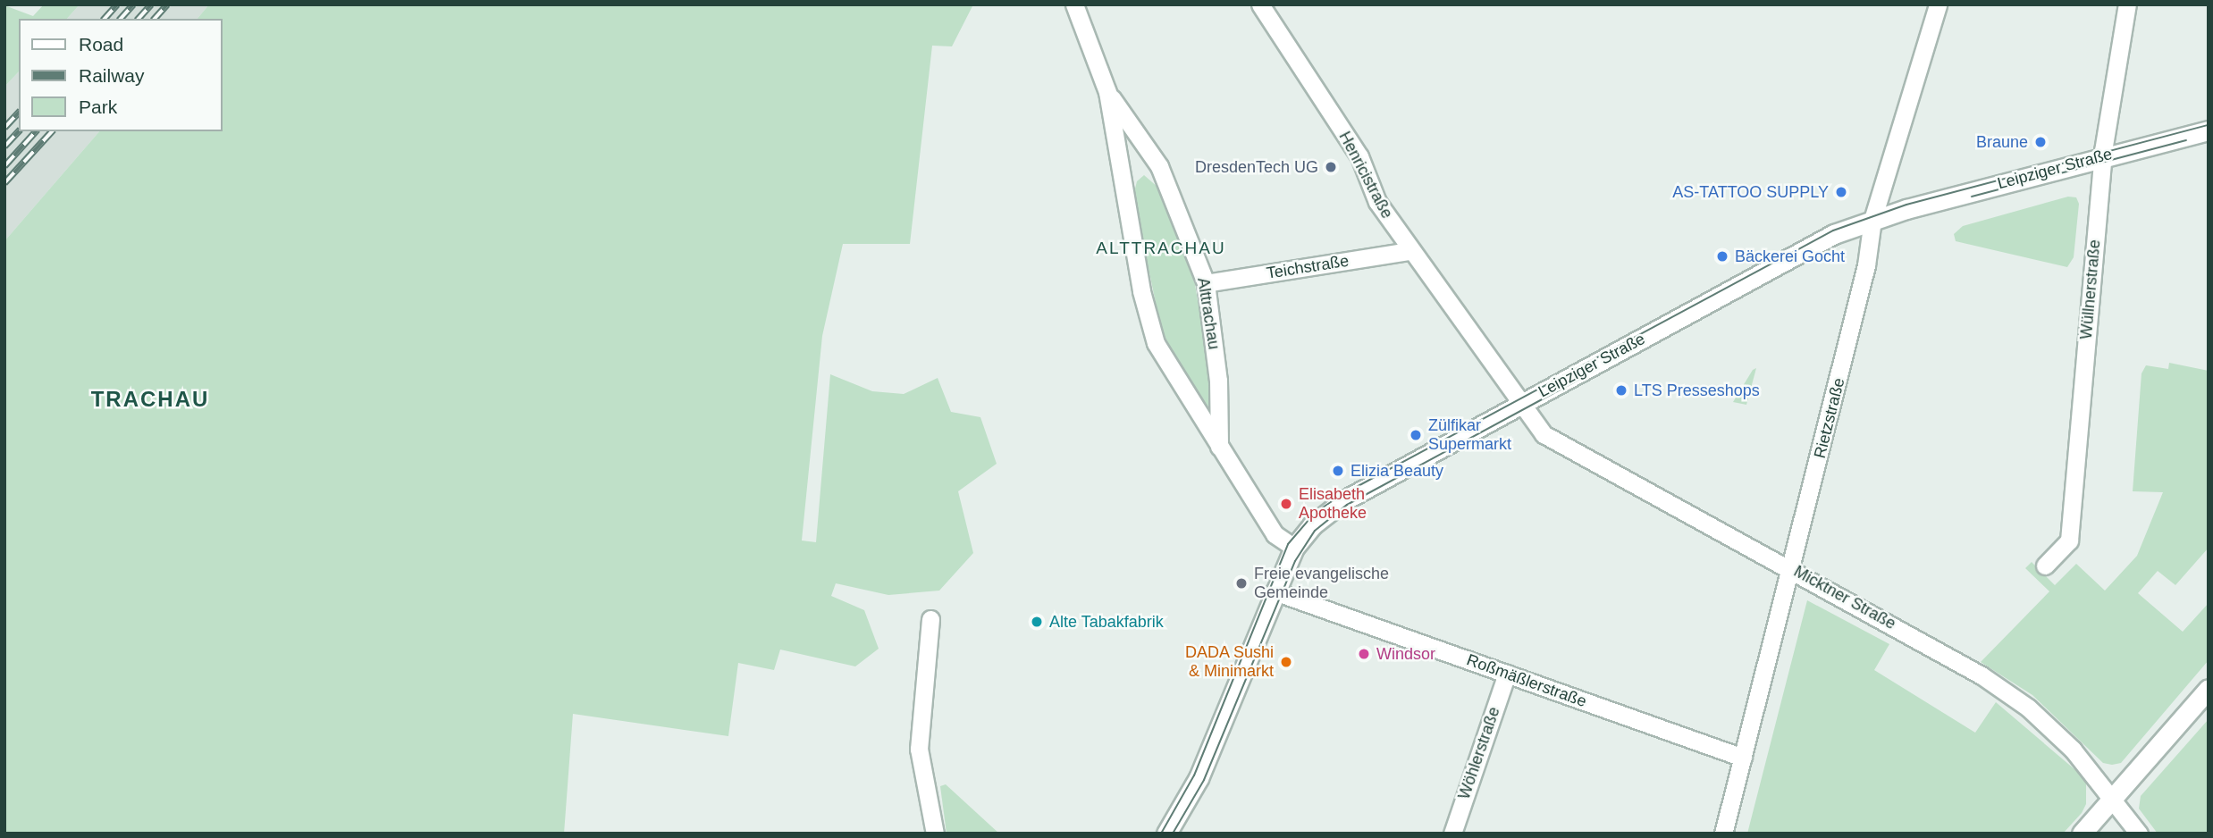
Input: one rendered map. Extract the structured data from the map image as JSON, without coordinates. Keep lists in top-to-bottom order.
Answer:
{
  "streets": {
    "main road": ["Leipziger Straße"],
    "street": [
      "Henricistraße",
      "Teichstraße",
      "Wüllnerstraße",
      "Alttrachau",
      "Rietzstraße",
      "Micktner Straße",
      "Roßmäßlerstraße",
      "Wöhlerstraße"
    ]
  },
  "crossings": [
    ["Leipziger Straße", "Henricistraße"],
    ["Leipziger Straße", "Wüllnerstraße"],
    ["Leipziger Straße", "Alttrachau"],
    ["Leipziger Straße", "Rietzstraße"],
    ["Leipziger Straße", "Micktner Straße"],
    ["Leipziger Straße", "Roßmäßlerstraße"],
    ["Henricistraße", "Teichstraße"],
    ["Henricistraße", "Micktner Straße"],
    ["Teichstraße", "Alttrachau"],
    ["Rietzstraße", "Micktner Straße"],
    ["Rietzstraße", "Roßmäßlerstraße"],
    ["Roßmäßlerstraße", "Wöhlerstraße"]
  ],
  "districts": ["ALTTRACHAU", "TRACHAU"],
  "places": [
    "Braune",
    "DresdenTech UG",
    "AS-TATTOO SUPPLY",
    "Bäckerei Gocht",
    "LTS Presseshops",
    "Zülfikar Supermarkt",
    "Elizia Beauty",
    "Elisabeth Apotheke",
    "Freie evangelische Gemeinde",
    "Alte Tabakfabrik",
    "Windsor",
    "DADA Sushi & Minimarkt"
  ],
  "legend": ["Road", "Railway", "Park"]
}
